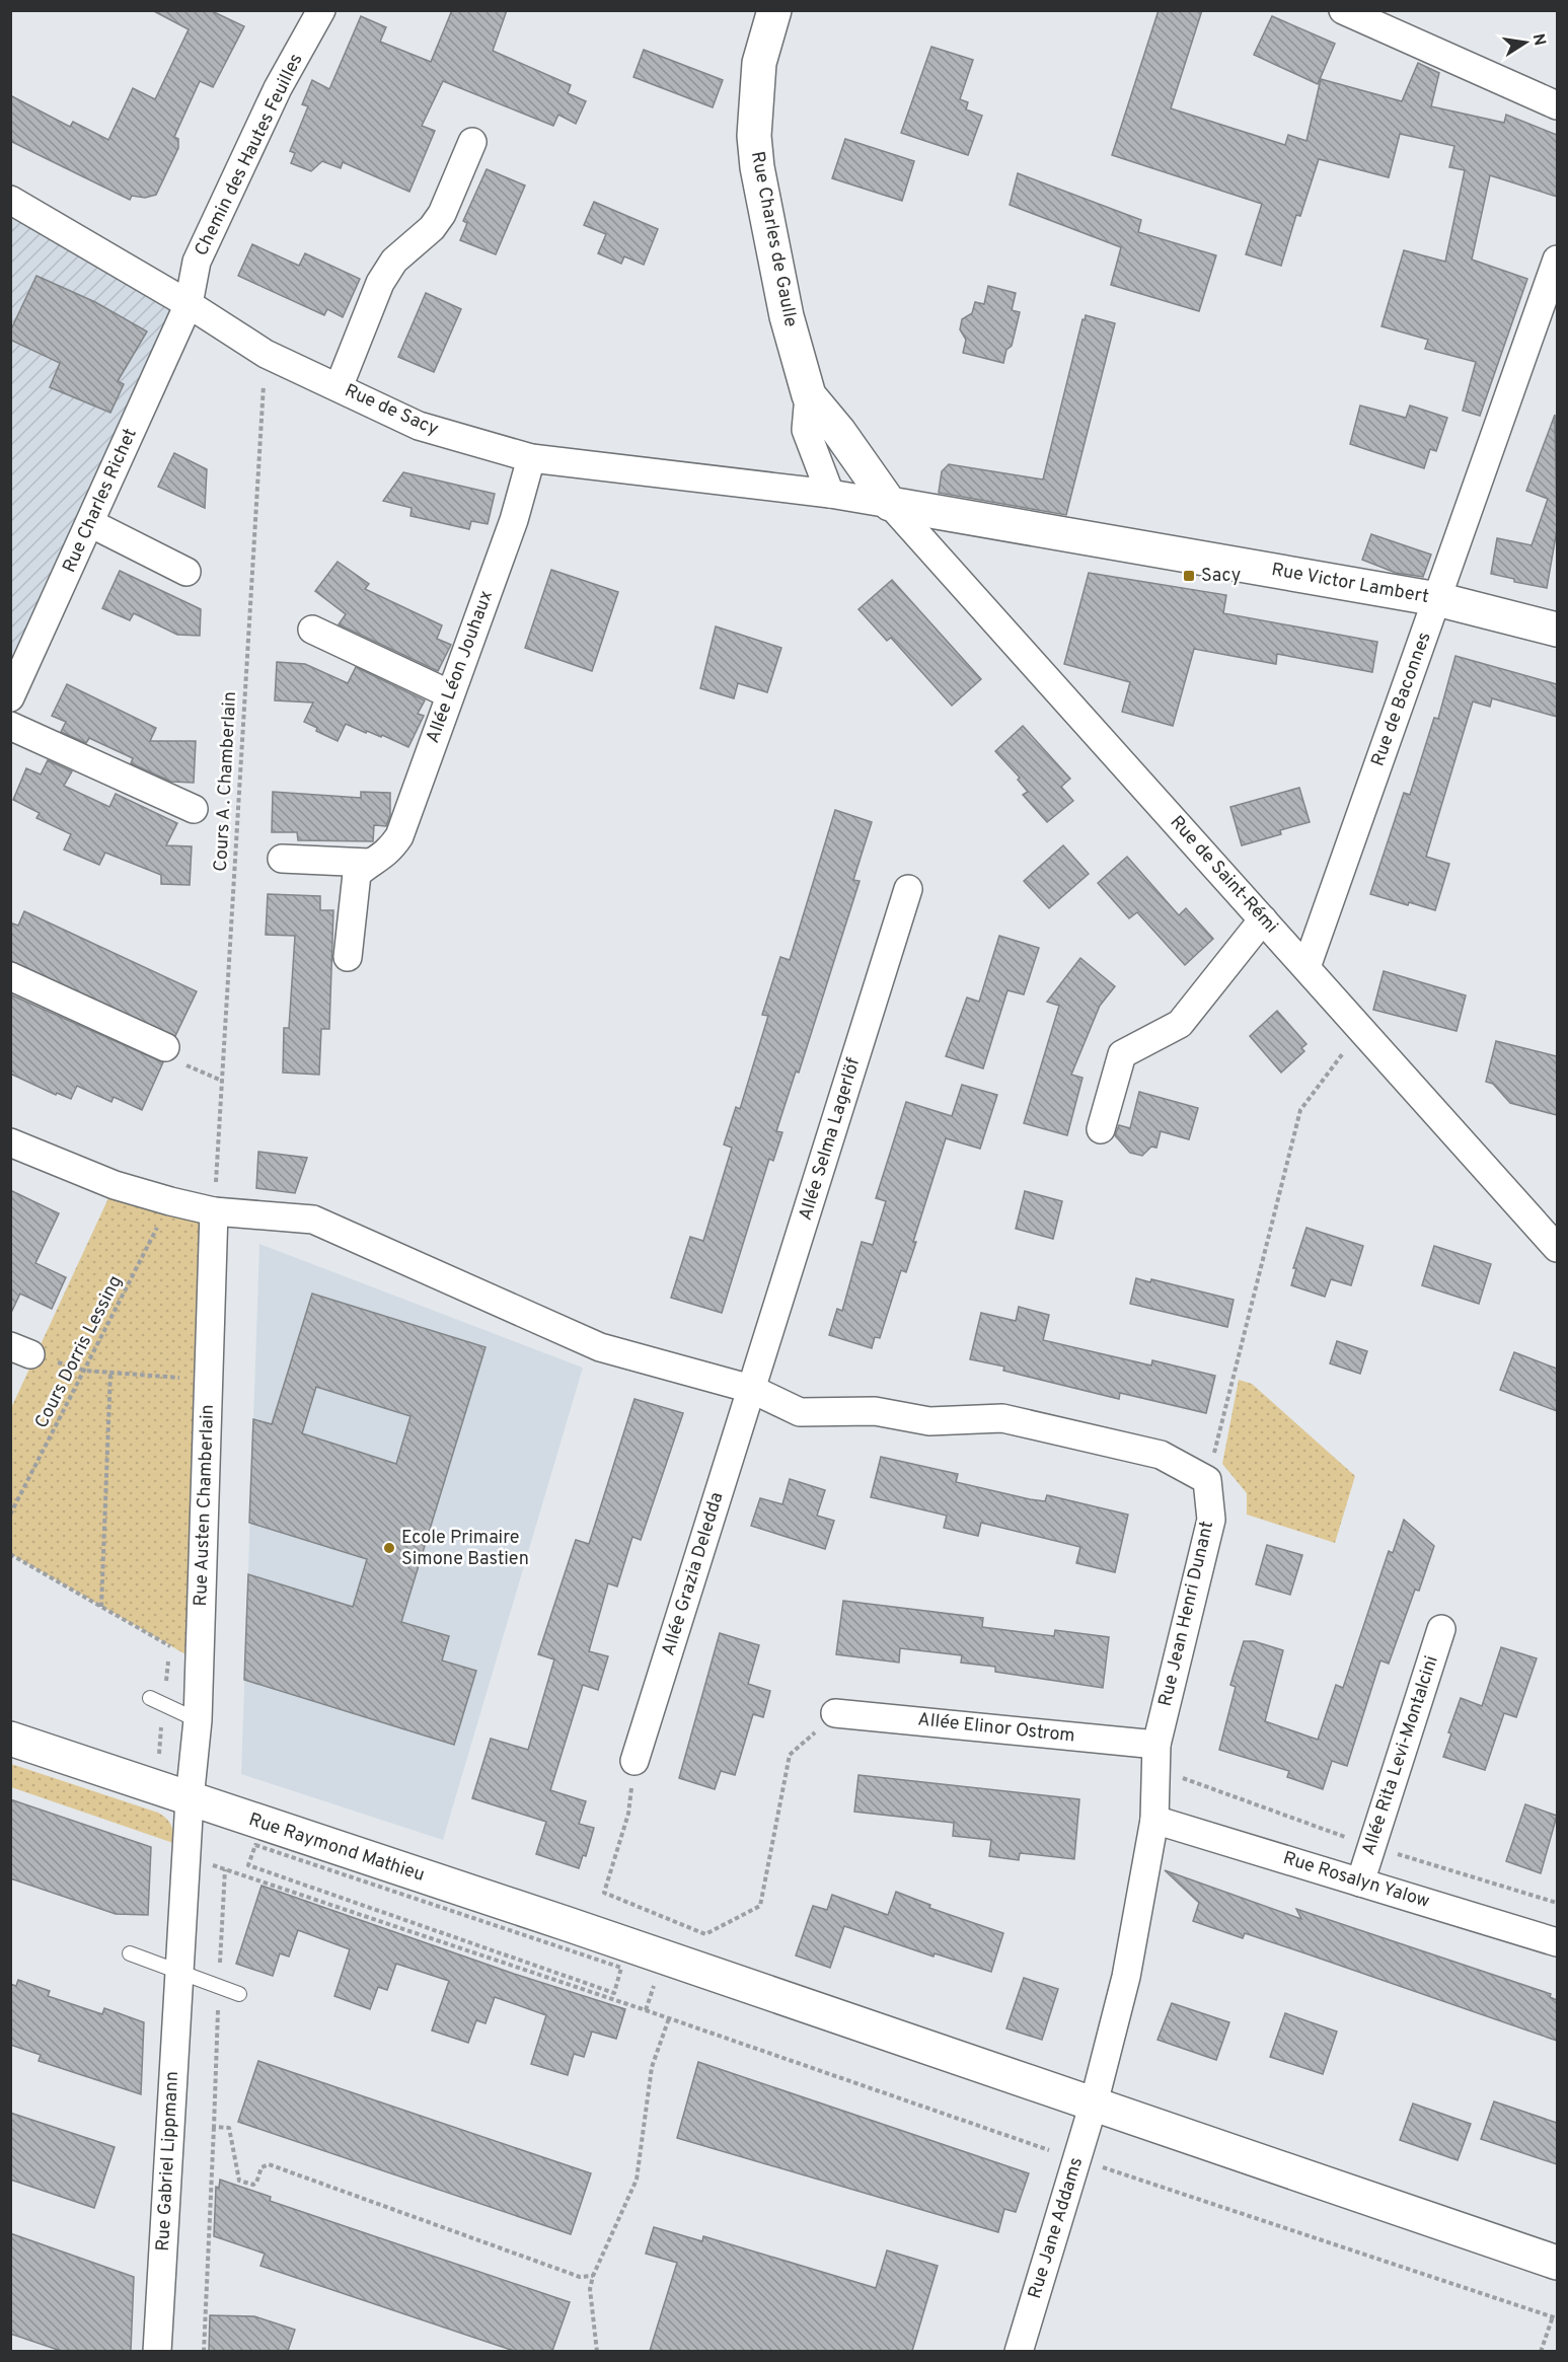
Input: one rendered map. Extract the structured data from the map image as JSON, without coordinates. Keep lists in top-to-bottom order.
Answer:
{
  "streets": {
    "street": [
      "Chemin des Hautes Feuilles",
      "Rue Charles de Gaulle",
      "Rue de Sacy",
      "Rue Charles Richet",
      "Rue Victor Lambert",
      "Allée Léon Jouhaux",
      "Rue de Baconnes",
      "Rue de Saint-Rémi",
      "Allée Selma Lagerlöf",
      "Rue Austen Chamberlain",
      "Allée Grazia Deledda",
      "Rue Jean Henri Dunant",
      "Allée Elinor Ostrom",
      "Allée Rita Levi-Montalcini",
      "Rue Raymond Mathieu",
      "Rue Rosalyn Yalow",
      "Rue Gabriel Lippmann",
      "Rue Jane Addams"
    ],
    "path": ["Cours A . Chamberlain", "Cours Dorris Lessing"]
  },
  "crossings": [
    ["Chemin des Hautes Feuilles", "Rue de Sacy"],
    ["Chemin des Hautes Feuilles", "Rue Charles Richet"],
    ["Rue Charles de Gaulle", "Rue de Sacy"],
    ["Rue Charles de Gaulle", "Rue Victor Lambert"],
    ["Rue Charles de Gaulle", "Rue de Saint-Rémi"],
    ["Rue de Sacy", "Rue Charles Richet"],
    ["Rue de Sacy", "Rue Victor Lambert"],
    ["Rue de Sacy", "Allée Léon Jouhaux"],
    ["Rue de Sacy", "Cours A . Chamberlain"],
    ["Rue de Sacy", "Rue de Saint-Rémi"],
    ["Rue Victor Lambert", "Rue de Baconnes"],
    ["Rue Victor Lambert", "Rue de Saint-Rémi"],
    ["Rue de Baconnes", "Rue de Saint-Rémi"],
    ["Cours A . Chamberlain", "Rue Austen Chamberlain"],
    ["Allée Selma Lagerlöf", "Allée Grazia Deledda"],
    ["Rue Austen Chamberlain", "Rue Raymond Mathieu"],
    ["Rue Austen Chamberlain", "Rue Gabriel Lippmann"],
    ["Rue Jean Henri Dunant", "Allée Elinor Ostrom"],
    ["Rue Jean Henri Dunant", "Rue Raymond Mathieu"],
    ["Rue Jean Henri Dunant", "Rue Rosalyn Yalow"],
    ["Rue Jean Henri Dunant", "Rue Jane Addams"],
    ["Allée Rita Levi-Montalcini", "Rue Rosalyn Yalow"],
    ["Rue Raymond Mathieu", "Rue Gabriel Lippmann"],
    ["Rue Raymond Mathieu", "Rue Jane Addams"]
  ],
  "places": {
    "transit": ["Sacy"],
    "other": ["Ecole Primaire Simone Bastien"]
  },
  "north": "right"
}
